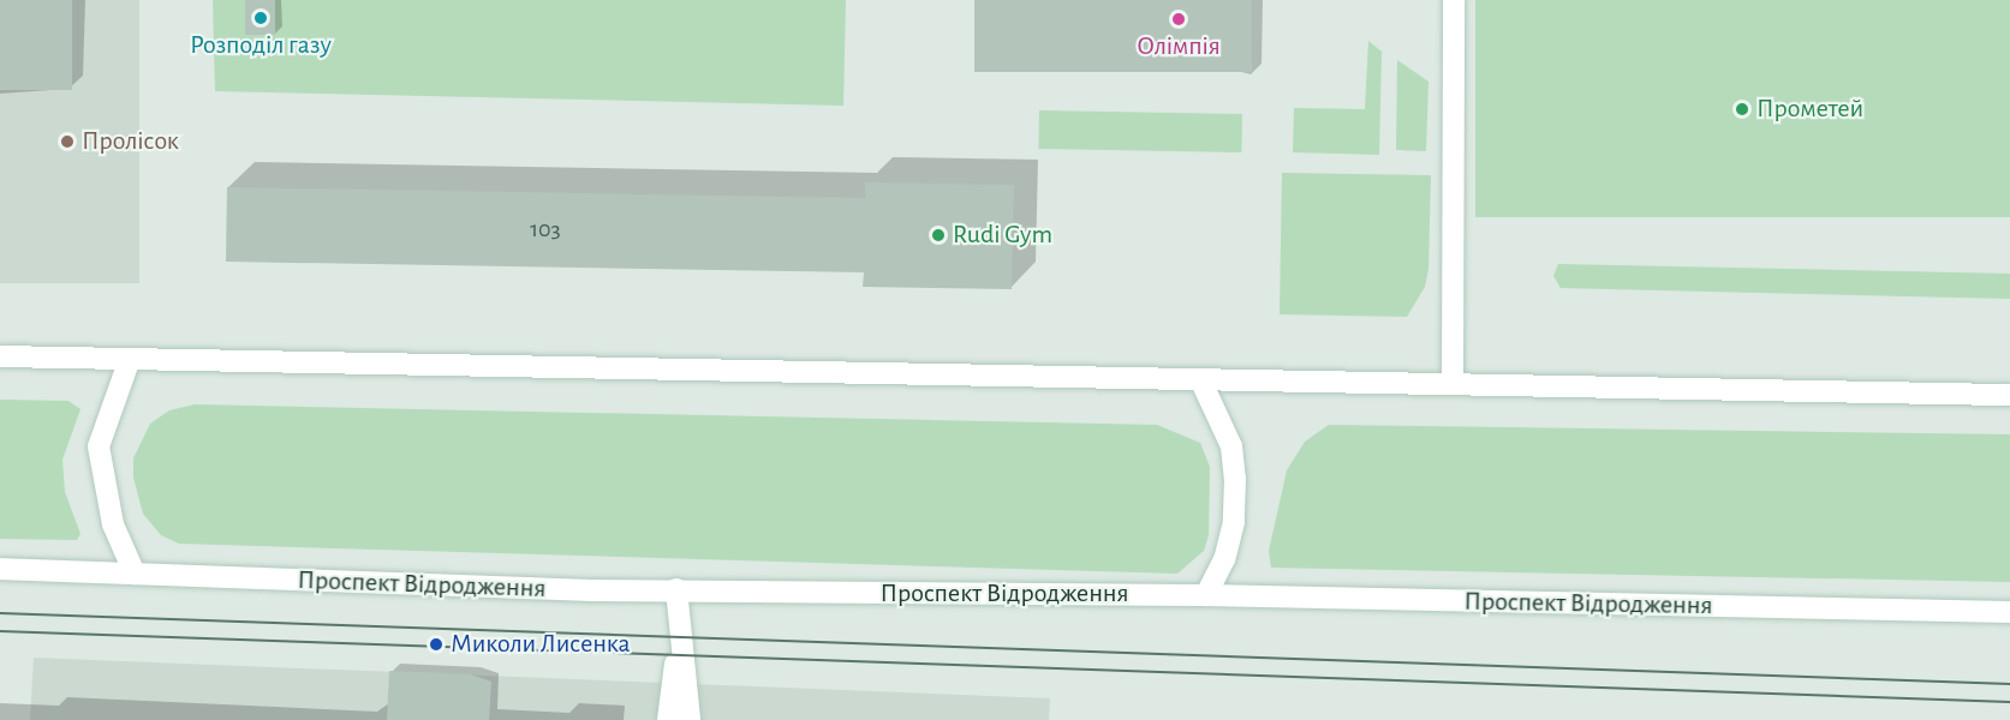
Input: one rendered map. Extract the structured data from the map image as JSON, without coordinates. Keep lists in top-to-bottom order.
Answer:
{
  "streets": {
    "main road": ["Проспект Відродження"]
  },
  "places": [
    "Розподіл газу",
    "Олімпія",
    "Прометей",
    "Пролісок",
    "Rudi Gym",
    "Миколи Лисенка"
  ],
  "house_numbers": ["103"]
}
